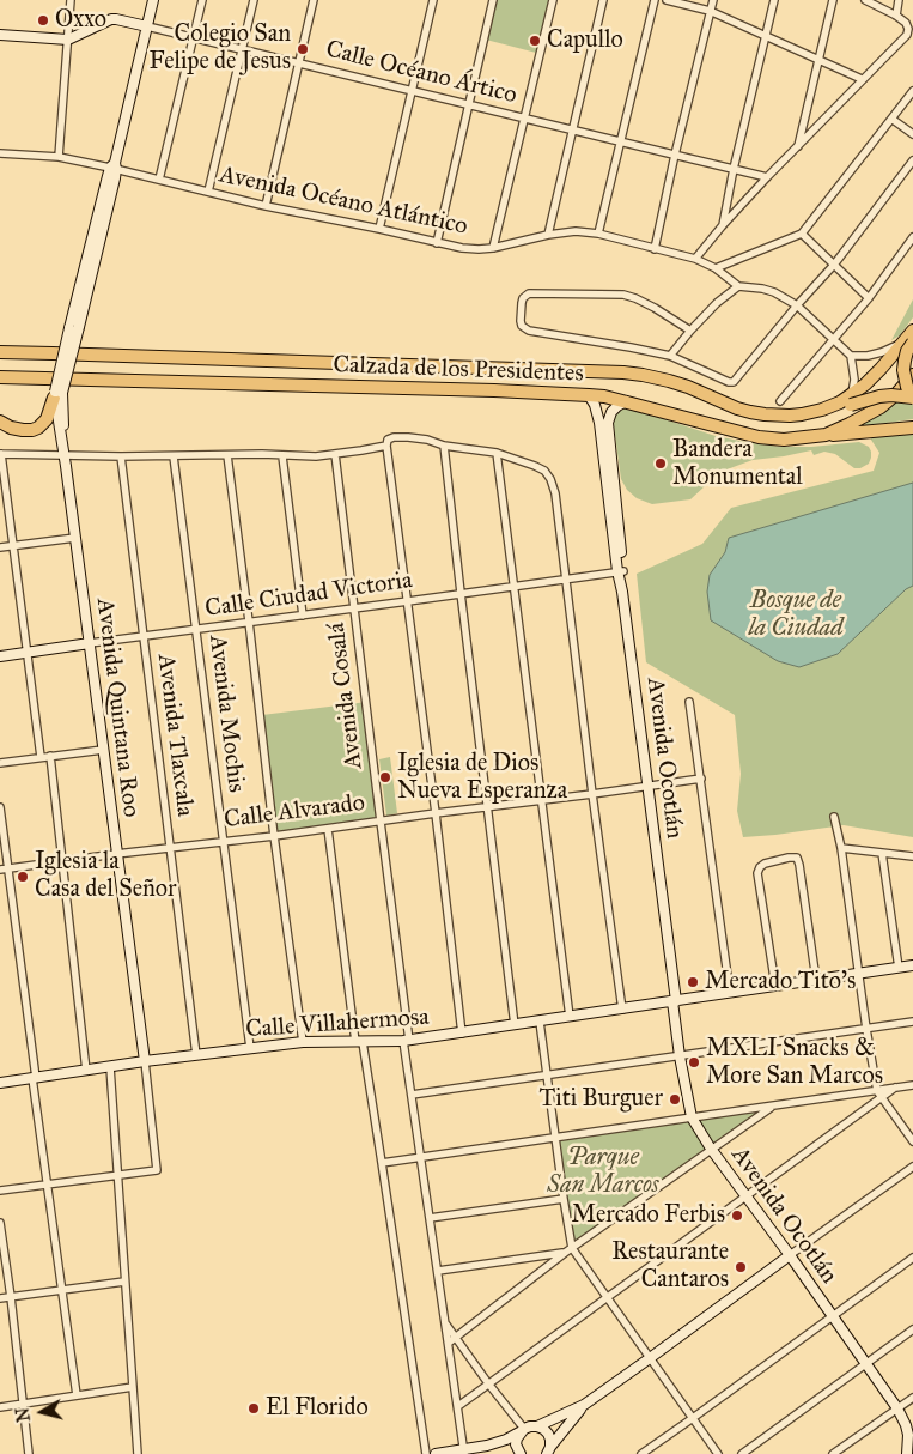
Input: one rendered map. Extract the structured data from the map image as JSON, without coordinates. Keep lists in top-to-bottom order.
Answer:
{
  "streets": {
    "highway": ["Calzada de los Presidentes"],
    "main road": [
      "Calle Océano Ártico",
      "Calle Ciudad Victoria",
      "Avenida Quintana Roo",
      "Avenida Ocotlán",
      "Calle Villahermosa"
    ],
    "street": [
      "Avenida Océano Atlántico",
      "Avenida Cosalá",
      "Avenida Mochis",
      "Avenida Tlaxcala",
      "Calle Alvarado"
    ]
  },
  "crossings": [
    ["Calle Océano Ártico", "Avenida Quintana Roo"],
    ["Avenida Océano Atlántico", "Avenida Quintana Roo"],
    ["Calzada de los Presidentes", "Avenida Ocotlán"],
    ["Calle Ciudad Victoria", "Avenida Cosalá"],
    ["Calle Ciudad Victoria", "Avenida Quintana Roo"],
    ["Calle Ciudad Victoria", "Avenida Mochis"],
    ["Calle Ciudad Victoria", "Avenida Tlaxcala"],
    ["Calle Ciudad Victoria", "Avenida Ocotlán"],
    ["Avenida Cosalá", "Calle Alvarado"],
    ["Avenida Cosalá", "Calle Villahermosa"],
    ["Avenida Quintana Roo", "Calle Alvarado"],
    ["Avenida Quintana Roo", "Calle Villahermosa"],
    ["Avenida Mochis", "Calle Alvarado"],
    ["Avenida Mochis", "Calle Villahermosa"],
    ["Avenida Tlaxcala", "Calle Alvarado"],
    ["Avenida Tlaxcala", "Calle Villahermosa"],
    ["Avenida Ocotlán", "Calle Alvarado"],
    ["Avenida Ocotlán", "Calle Villahermosa"]
  ],
  "parks": ["Bosque de la Ciudad", "Parque San Marcos"],
  "places": [
    "Oxxo",
    "Capullo",
    "Colegio San Felipe de Jesus",
    "Bandera Monumental",
    "Iglesia de Dios Nueva Esperanza",
    "Iglesia la Casa del Señor",
    "Mercado Tito's",
    "MXLI Snacks & More San Marcos",
    "Titi Burguer",
    "Mercado Ferbis",
    "Restaurante Cantaros",
    "El Florido"
  ],
  "north": "left"
}
